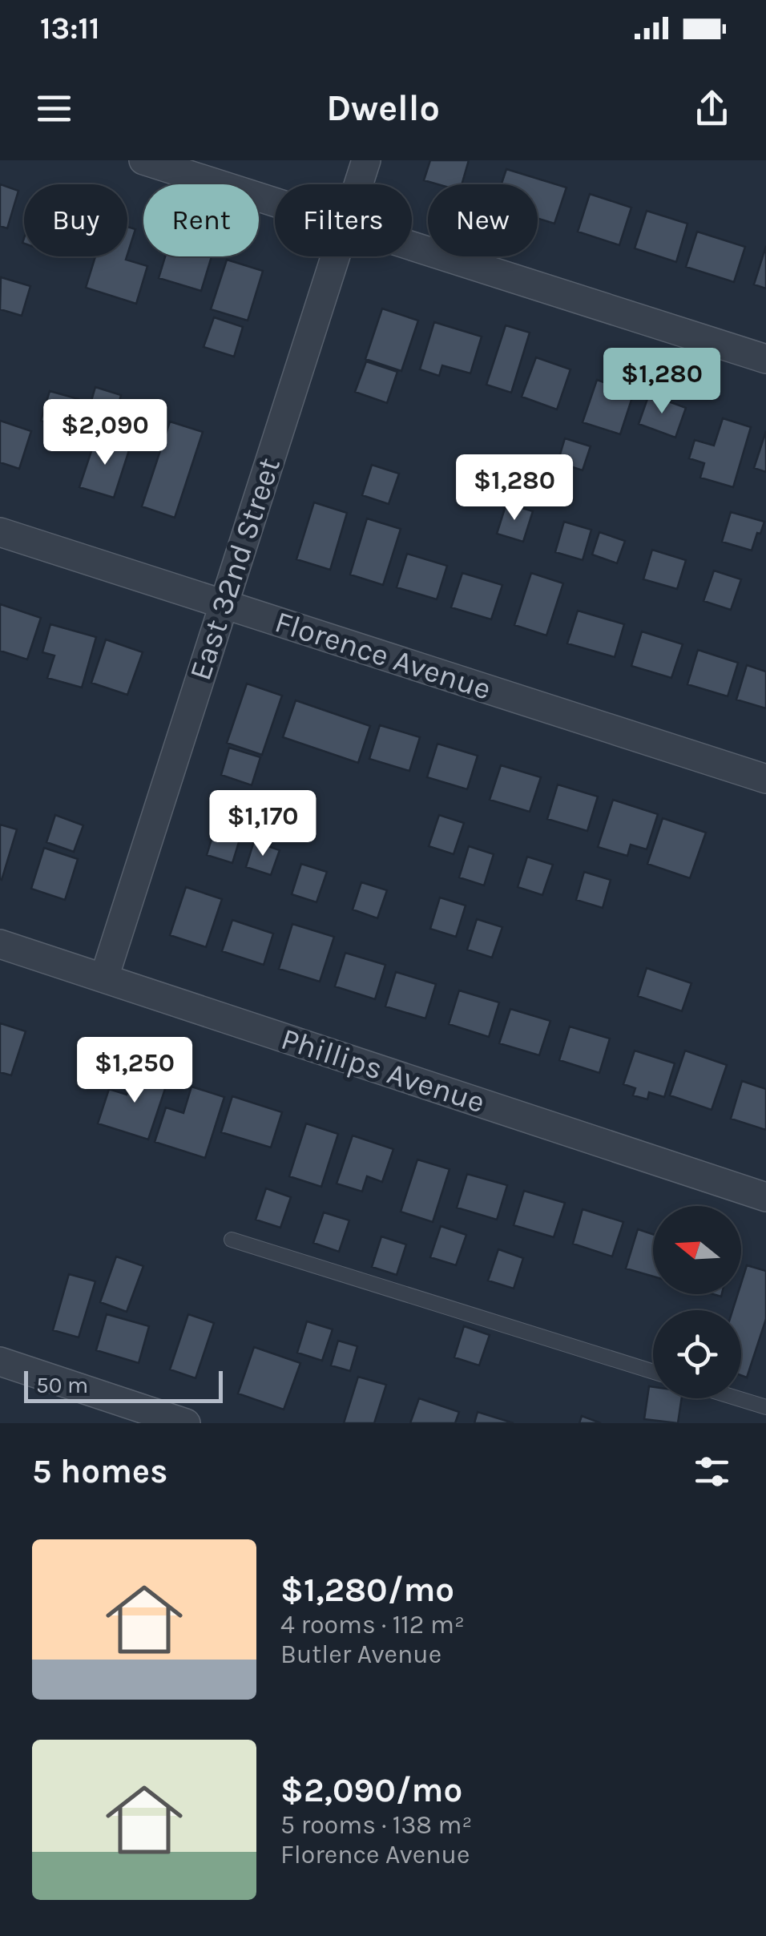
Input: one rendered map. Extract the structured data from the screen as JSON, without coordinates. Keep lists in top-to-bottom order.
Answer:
{
  "streets": {
    "street": ["East 32nd Street", "Florence Avenue", "Phillips Avenue"]
  },
  "crossings": [
    ["East 32nd Street", "Florence Avenue"],
    ["East 32nd Street", "Phillips Avenue"]
  ],
  "scale_bar": "50 m",
  "north": "left",
  "page": {
    "status": "13:11",
    "header": "Dwello",
    "chip": [
      "Buy",
      "Rent",
      "Filters",
      "New"
    ],
    "price": [
      "$1,280",
      "$2,090",
      "$1,280",
      "$1,170",
      "$1,250"
    ],
    "scale": "50 m",
    "heading": "5 homes",
    "list": [
      {
        "name": "$1,280/mo",
        "note": "4 rooms · 112 m² · Butler Avenue"
      },
      {
        "name": "$2,090/mo",
        "note": "5 rooms · 138 m² · Florence Avenue"
      }
    ]
  }
}
